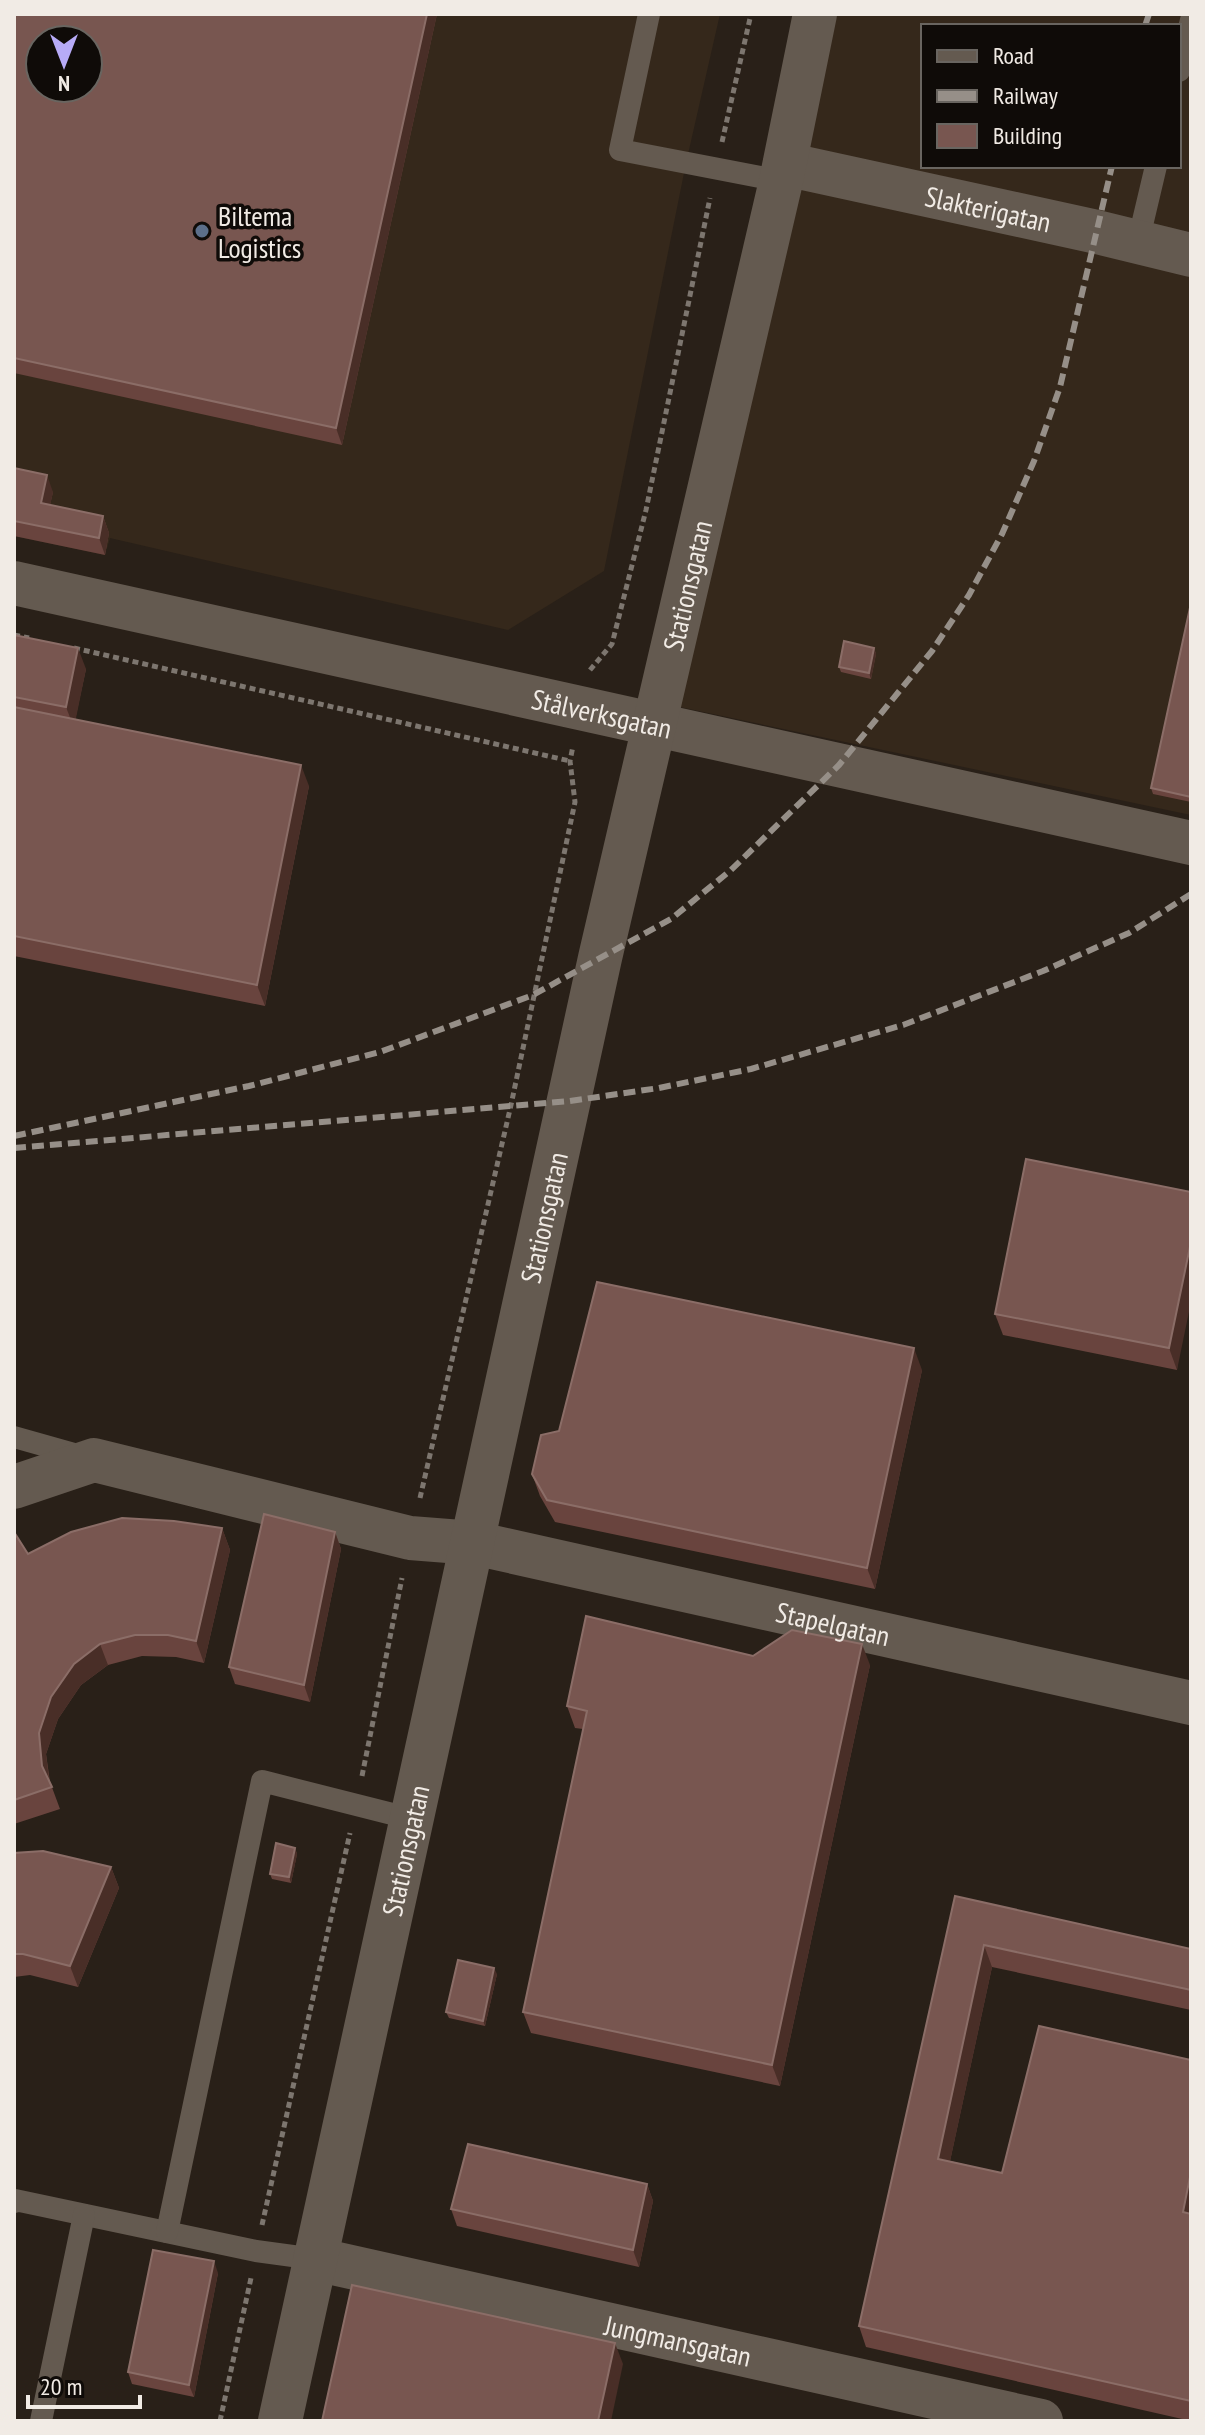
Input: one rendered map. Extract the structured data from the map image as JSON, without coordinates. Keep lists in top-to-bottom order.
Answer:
{
  "streets": {
    "street": [
      "Slakterigatan",
      "Stationsgatan",
      "Stålverksgatan",
      "Stapelgatan",
      "Jungmansgatan"
    ]
  },
  "crossings": [
    ["Slakterigatan", "Stationsgatan"],
    ["Stationsgatan", "Stålverksgatan"],
    ["Stationsgatan", "Stapelgatan"],
    ["Stationsgatan", "Jungmansgatan"]
  ],
  "places": ["Biltema Logistics"],
  "legend": ["Road", "Railway", "Building"],
  "scale_bar": "20 m",
  "north": "bottom"
}
